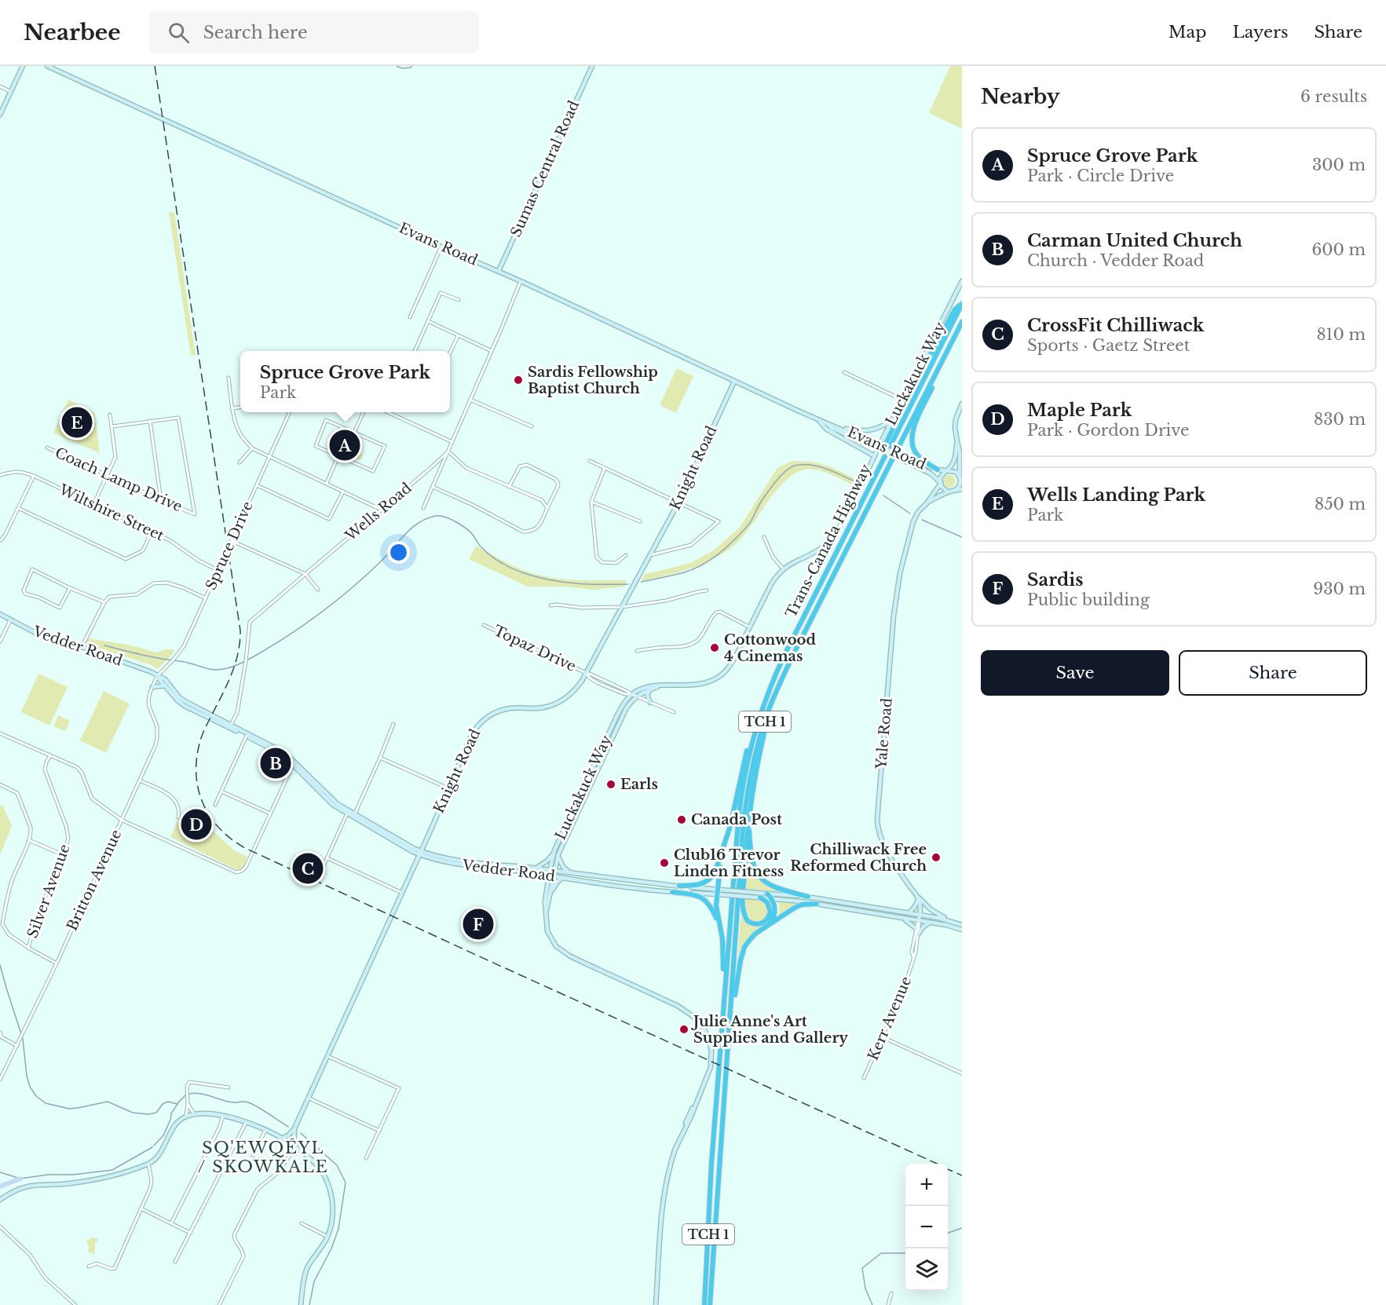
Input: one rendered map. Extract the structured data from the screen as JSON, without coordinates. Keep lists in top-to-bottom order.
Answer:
{
  "streets": {
    "highway": ["Trans-Canada Highway", "TCH 1"],
    "street": [
      "Sumas Central Road",
      "Evans Road",
      "Luckakuck Way",
      "Knight Road",
      "Coach Lamp Drive",
      "Wells Road",
      "Wiltshire Street",
      "Spruce Drive",
      "Vedder Road",
      "Topaz Drive",
      "Yale Road",
      "Britton Avenue",
      "Silver Avenue",
      "Kerr Avenue"
    ]
  },
  "crossings": [
    ["Sumas Central Road", "Evans Road"],
    ["Evans Road", "Luckakuck Way"],
    ["Evans Road", "Knight Road"],
    ["Evans Road", "Wells Road"],
    ["Evans Road", "Yale Road"],
    ["Luckakuck Way", "Vedder Road"],
    ["Luckakuck Way", "Topaz Drive"],
    ["Knight Road", "Vedder Road"],
    ["Knight Road", "Topaz Drive"],
    ["Wells Road", "Vedder Road"],
    ["Wiltshire Street", "Spruce Drive"],
    ["Spruce Drive", "Vedder Road"],
    ["Spruce Drive", "Britton Avenue"],
    ["Vedder Road", "Britton Avenue"],
    ["Vedder Road", "Kerr Avenue"]
  ],
  "districts": ["SQ'EWQÉYL / SKOWKALE"],
  "places": [
    "Sardis Fellowship Baptist Church",
    "Cottonwood 4 Cinemas",
    "Earls",
    "Canada Post",
    "Chilliwack Free Reformed Church",
    "Club16 Trevor Linden Fitness",
    "Julie Anne's Art Supplies and Gallery"
  ],
  "page": {
    "header": "Nearbee",
    "search": "Search here",
    "nav": ["Map", "Layers", "Share"],
    "heading": ["Nearby", "6 results"],
    "list": [
      {
        "mark": "A",
        "name": "Spruce Grove Park",
        "note": "Park · Circle Drive",
        "value": "300 m"
      },
      {
        "mark": "B",
        "name": "Carman United Church",
        "note": "Church · Vedder Road",
        "value": "600 m"
      },
      {
        "mark": "C",
        "name": "CrossFit Chilliwack",
        "note": "Sports · Gaetz Street",
        "value": "810 m"
      },
      {
        "mark": "D",
        "name": "Maple Park",
        "note": "Park · Gordon Drive",
        "value": "830 m"
      },
      {
        "mark": "E",
        "name": "Wells Landing Park",
        "note": "Park",
        "value": "850 m"
      },
      {
        "mark": "F",
        "name": "Sardis",
        "note": "Public building",
        "value": "930 m"
      }
    ],
    "popup": ["Spruce Grove Park", "Park"],
    "pins": [
      "E",
      "A",
      "B",
      "D",
      "C",
      "F"
    ],
    "buttons": ["Save", "Share"],
    "map_buttons": ["+", "−"]
  }
}
